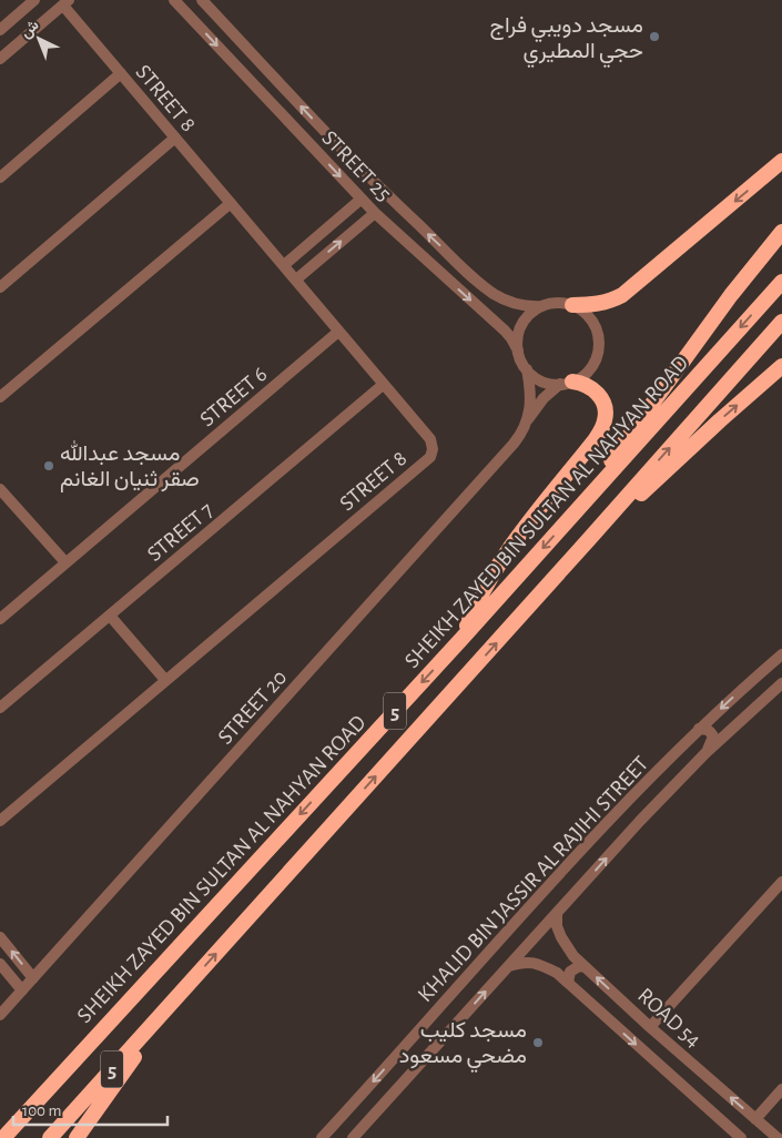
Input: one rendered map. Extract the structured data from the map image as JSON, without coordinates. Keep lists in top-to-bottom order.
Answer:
{
  "streets": {
    "highway": ["SHEIKH ZAYED BIN SULTAN AL NAHYAN ROAD", "5"],
    "street": [
      "STREET 8",
      "STREET 25",
      "STREET 6",
      "STREET 7",
      "STREET 20",
      "KHALID BIN JASSIR AL RAJIHI STREET",
      "ROAD 54"
    ]
  },
  "crossings": [
    ["STREET 8", "STREET 6"],
    ["STREET 8", "STREET 7"],
    ["STREET 25", "STREET 20"],
    ["KHALID BIN JASSIR AL RAJIHI STREET", "ROAD 54"]
  ],
  "places": ["مسجد دويبي فراج حجي المطيري", "مسجد عبدالله صقر ثنيان الغانم", "مسجد كليب مضحي مسعود"],
  "scale_bar": "100 m",
  "north": "top left"
}
